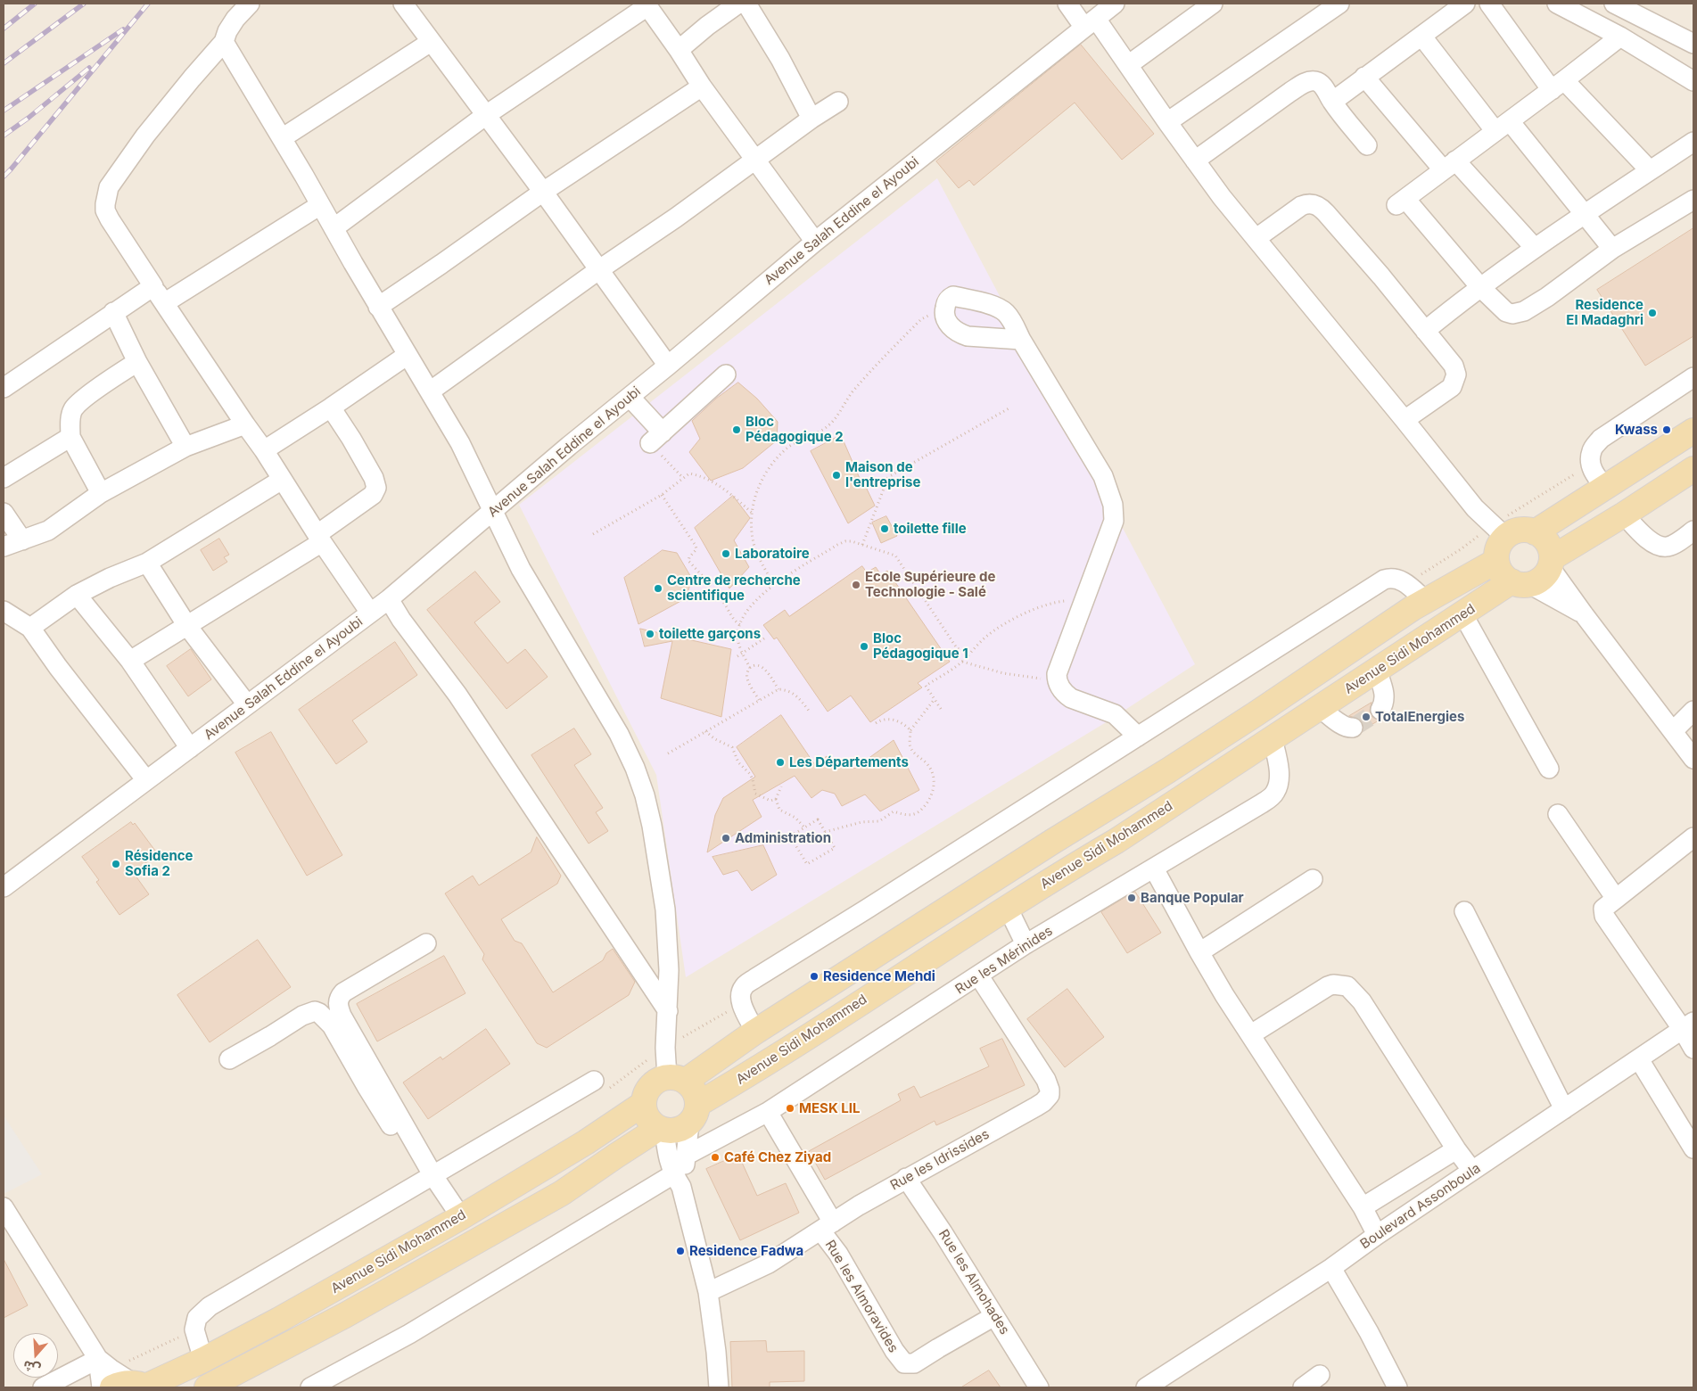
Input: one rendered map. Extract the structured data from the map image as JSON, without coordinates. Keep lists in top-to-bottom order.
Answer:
{
  "streets": {
    "main road": ["Avenue Sidi Mohammed"],
    "street": [
      "Avenue Salah Eddine el Ayoubi",
      "Rue les Mérinides",
      "Rue les Idrissides",
      "Boulevard Assonboula",
      "Rue les Almohades",
      "Rue les Almoravides"
    ]
  },
  "crossings": [
    ["Avenue Sidi Mohammed", "Rue les Mérinides"],
    ["Rue les Mérinides", "Rue les Idrissides"],
    ["Rue les Mérinides", "Rue les Almoravides"],
    ["Rue les Idrissides", "Rue les Almohades"],
    ["Rue les Idrissides", "Rue les Almoravides"],
    ["Rue les Almohades", "Rue les Almoravides"]
  ],
  "places": [
    "Residence El Madaghri",
    "Bloc Pédagogique 2",
    "Kwass",
    "Maison de l'entreprise",
    "toilette fille",
    "Laboratoire",
    "Ecole Supérieure de Technologie - Salé",
    "Centre de recherche scientifique",
    "toilette garçons",
    "Bloc Pédagogique 1",
    "TotalEnergies",
    "Les Départements",
    "Administration",
    "Résidence Sofia 2",
    "Banque Popular",
    "Residence Mehdi",
    "MESK LIL",
    "Café Chez Ziyad",
    "Residence Fadwa"
  ],
  "north": "bottom"
}
